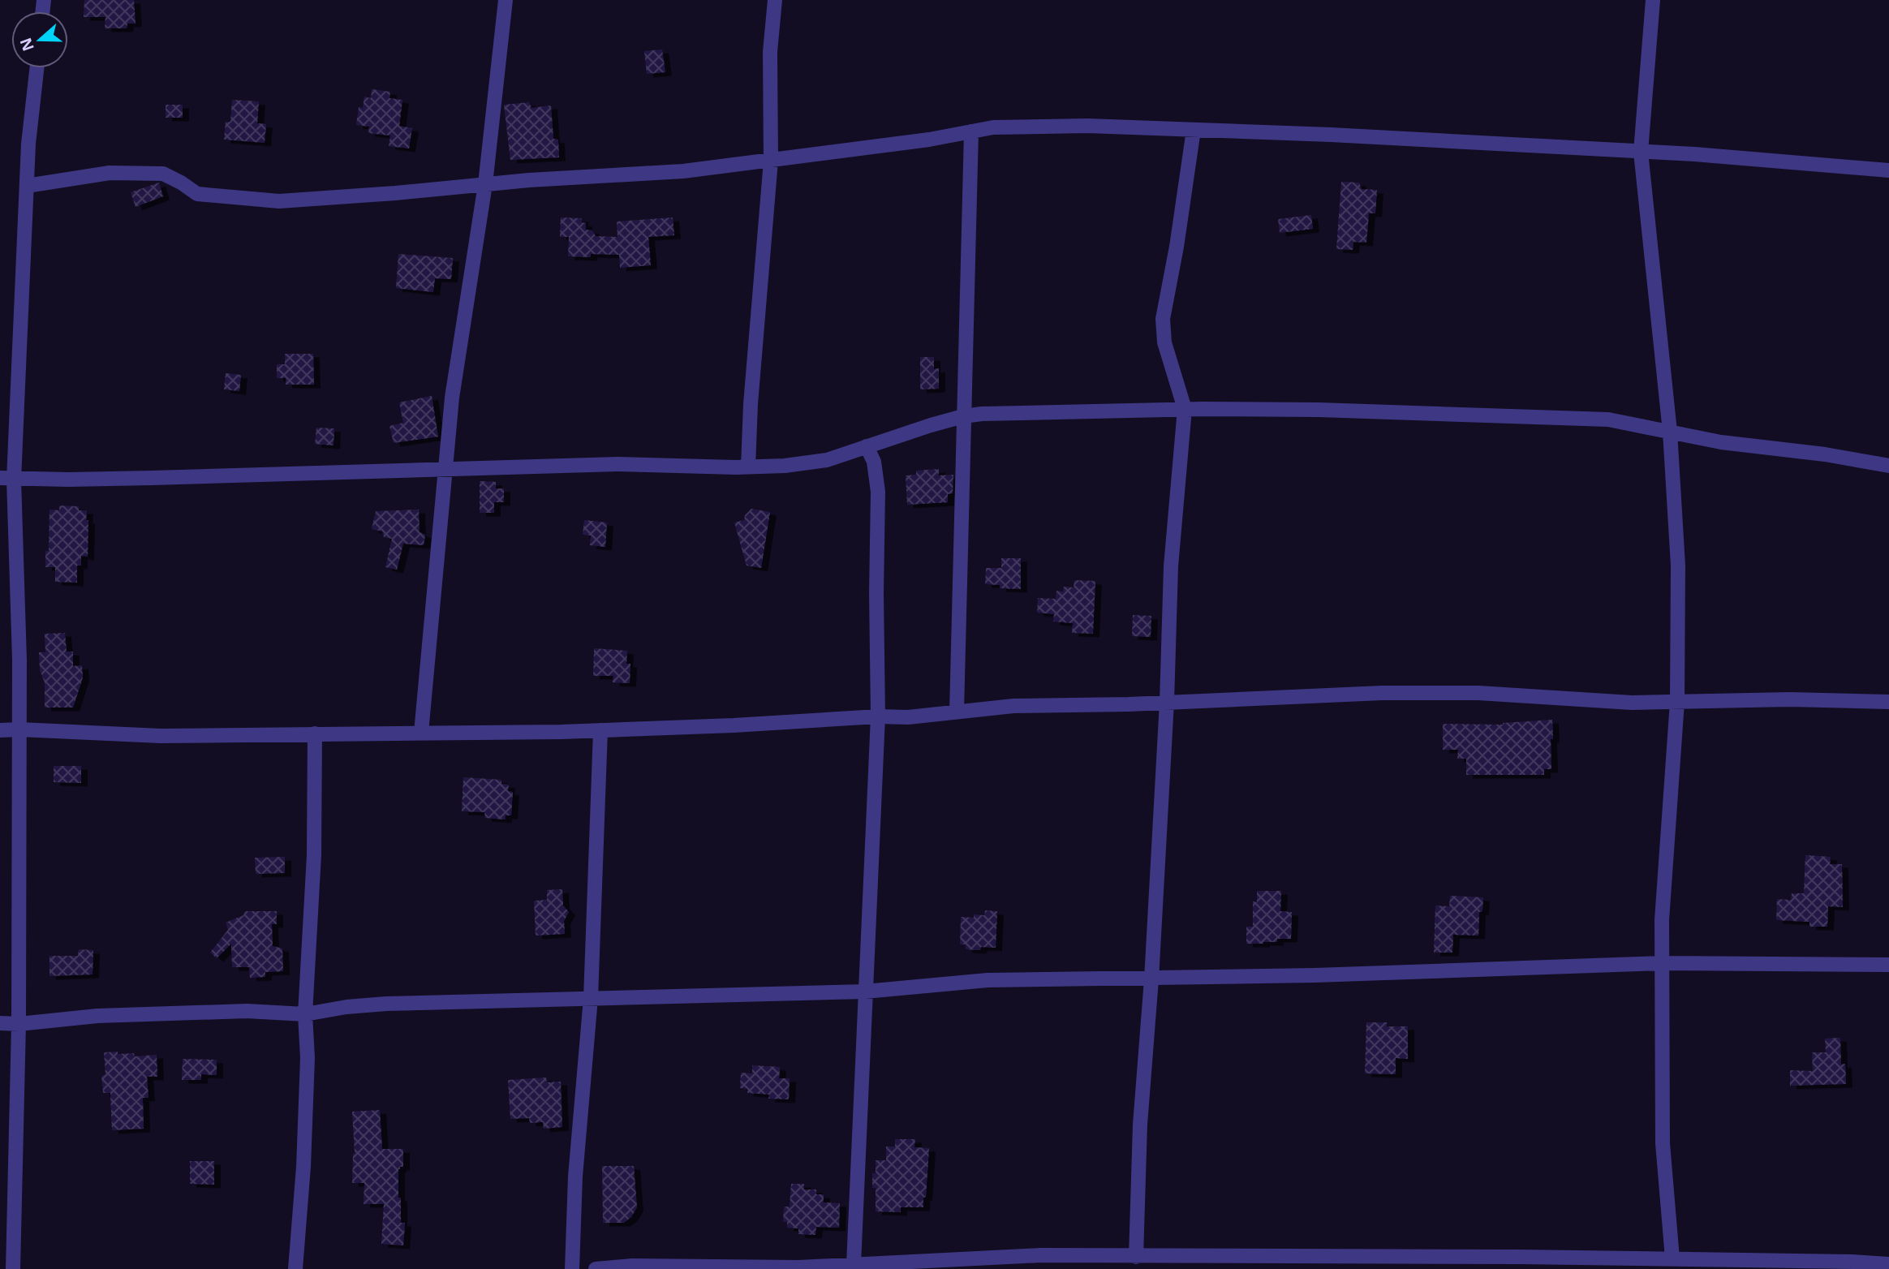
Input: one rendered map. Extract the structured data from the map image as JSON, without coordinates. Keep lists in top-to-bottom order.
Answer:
{
  "north": "left"
}
